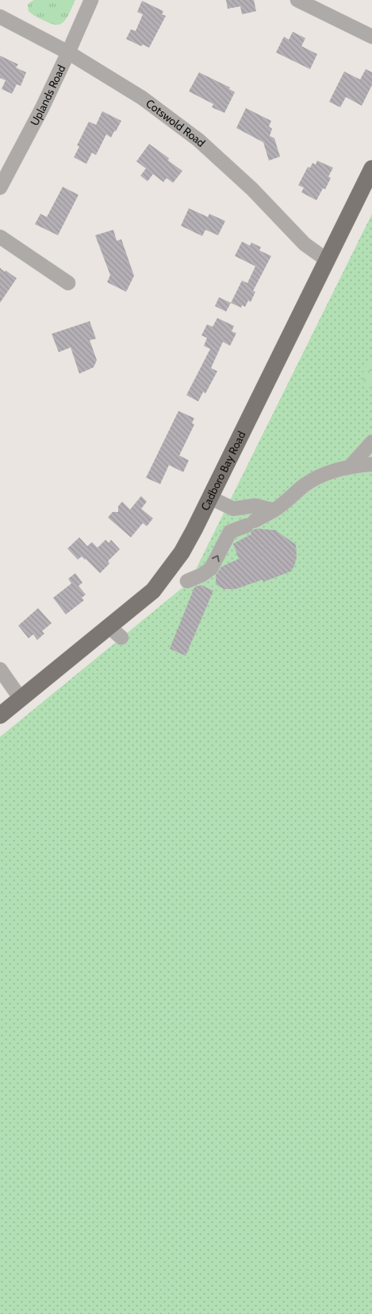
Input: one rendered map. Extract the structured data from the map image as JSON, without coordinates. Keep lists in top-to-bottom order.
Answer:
{
  "streets": {
    "main road": ["Cadboro Bay Road"],
    "street": ["Uplands Road", "Cotswold Road"]
  },
  "crossings": [
    ["Uplands Road", "Cotswold Road"],
    ["Cotswold Road", "Cadboro Bay Road"]
  ]
}
